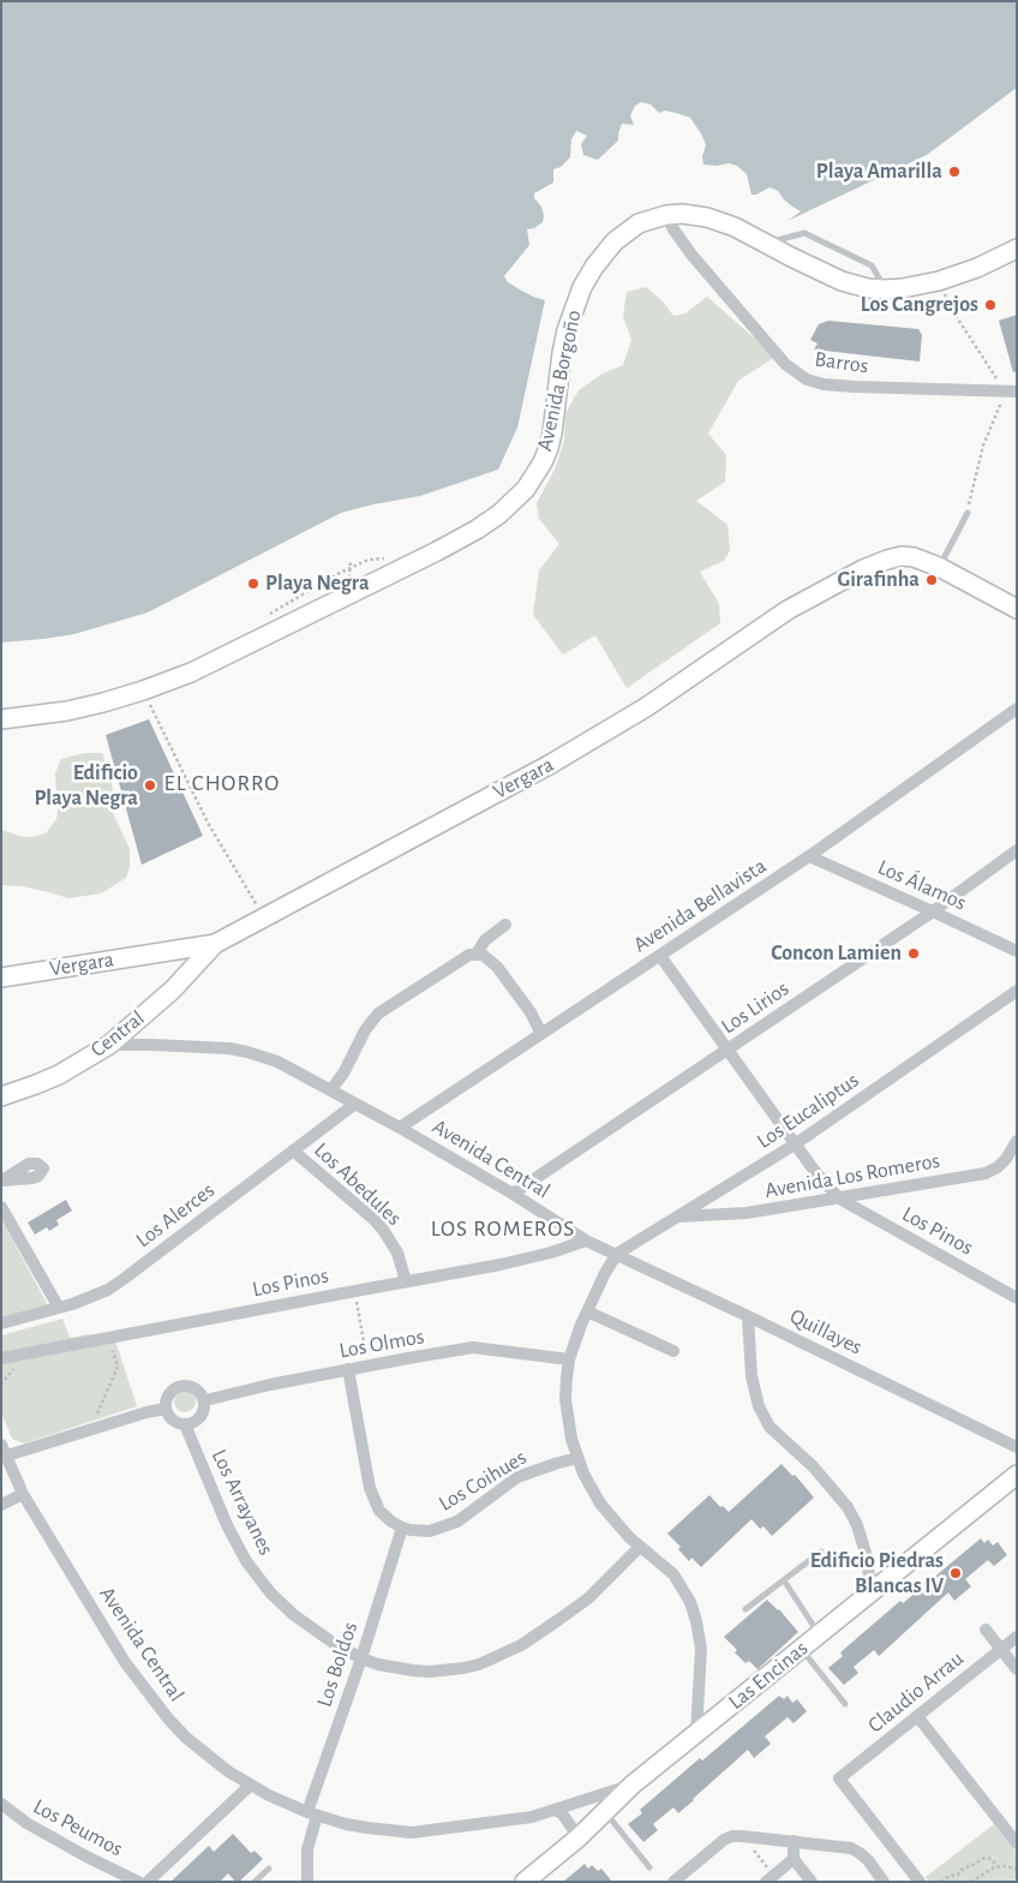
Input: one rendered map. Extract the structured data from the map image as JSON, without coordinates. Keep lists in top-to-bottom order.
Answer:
{
  "streets": {
    "street": [
      "Barros",
      "Avenida Borgoño",
      "Vergara",
      "Los Álamos",
      "Avenida Bellavista",
      "Los Lirios",
      "Central",
      "Los Eucaliptus",
      "Avenida Central",
      "Avenida Los Romeros",
      "Los Abedules",
      "Los Alerces",
      "Los Pinos",
      "Quillayes",
      "Los Olmos",
      "Los Coihues",
      "Los Arrayanes",
      "Los Boldos",
      "Las Encinas",
      "Claudio Arrau",
      "Los Peumos"
    ]
  },
  "crossings": [
    ["Barros", "Avenida Borgoño"],
    ["Vergara", "Central"],
    ["Los Álamos", "Avenida Bellavista"],
    ["Los Álamos", "Los Lirios"],
    ["Avenida Bellavista", "Avenida Central"],
    ["Avenida Bellavista", "Los Pinos"],
    ["Los Lirios", "Avenida Central"],
    ["Los Lirios", "Los Pinos"],
    ["Central", "Avenida Central"],
    ["Los Eucaliptus", "Avenida Central"],
    ["Los Eucaliptus", "Avenida Los Romeros"],
    ["Los Eucaliptus", "Los Pinos"],
    ["Los Eucaliptus", "Quillayes"],
    ["Avenida Central", "Los Alerces"],
    ["Avenida Central", "Los Pinos"],
    ["Avenida Central", "Quillayes"],
    ["Avenida Central", "Los Boldos"],
    ["Avenida Central", "Las Encinas"],
    ["Avenida Los Romeros", "Los Pinos"],
    ["Los Abedules", "Los Alerces"],
    ["Los Abedules", "Los Pinos"],
    ["Los Olmos", "Los Arrayanes"],
    ["Los Coihues", "Los Boldos"],
    ["Los Arrayanes", "Los Boldos"]
  ],
  "districts": ["EL CHORRO", "LOS ROMEROS"],
  "places": [
    "Playa Amarilla",
    "Los Cangrejos",
    "Girafinha",
    "Playa Negra",
    "Edificio Playa Negra",
    "Concon Lamien",
    "Edificio Piedras Blancas IV"
  ]
}
